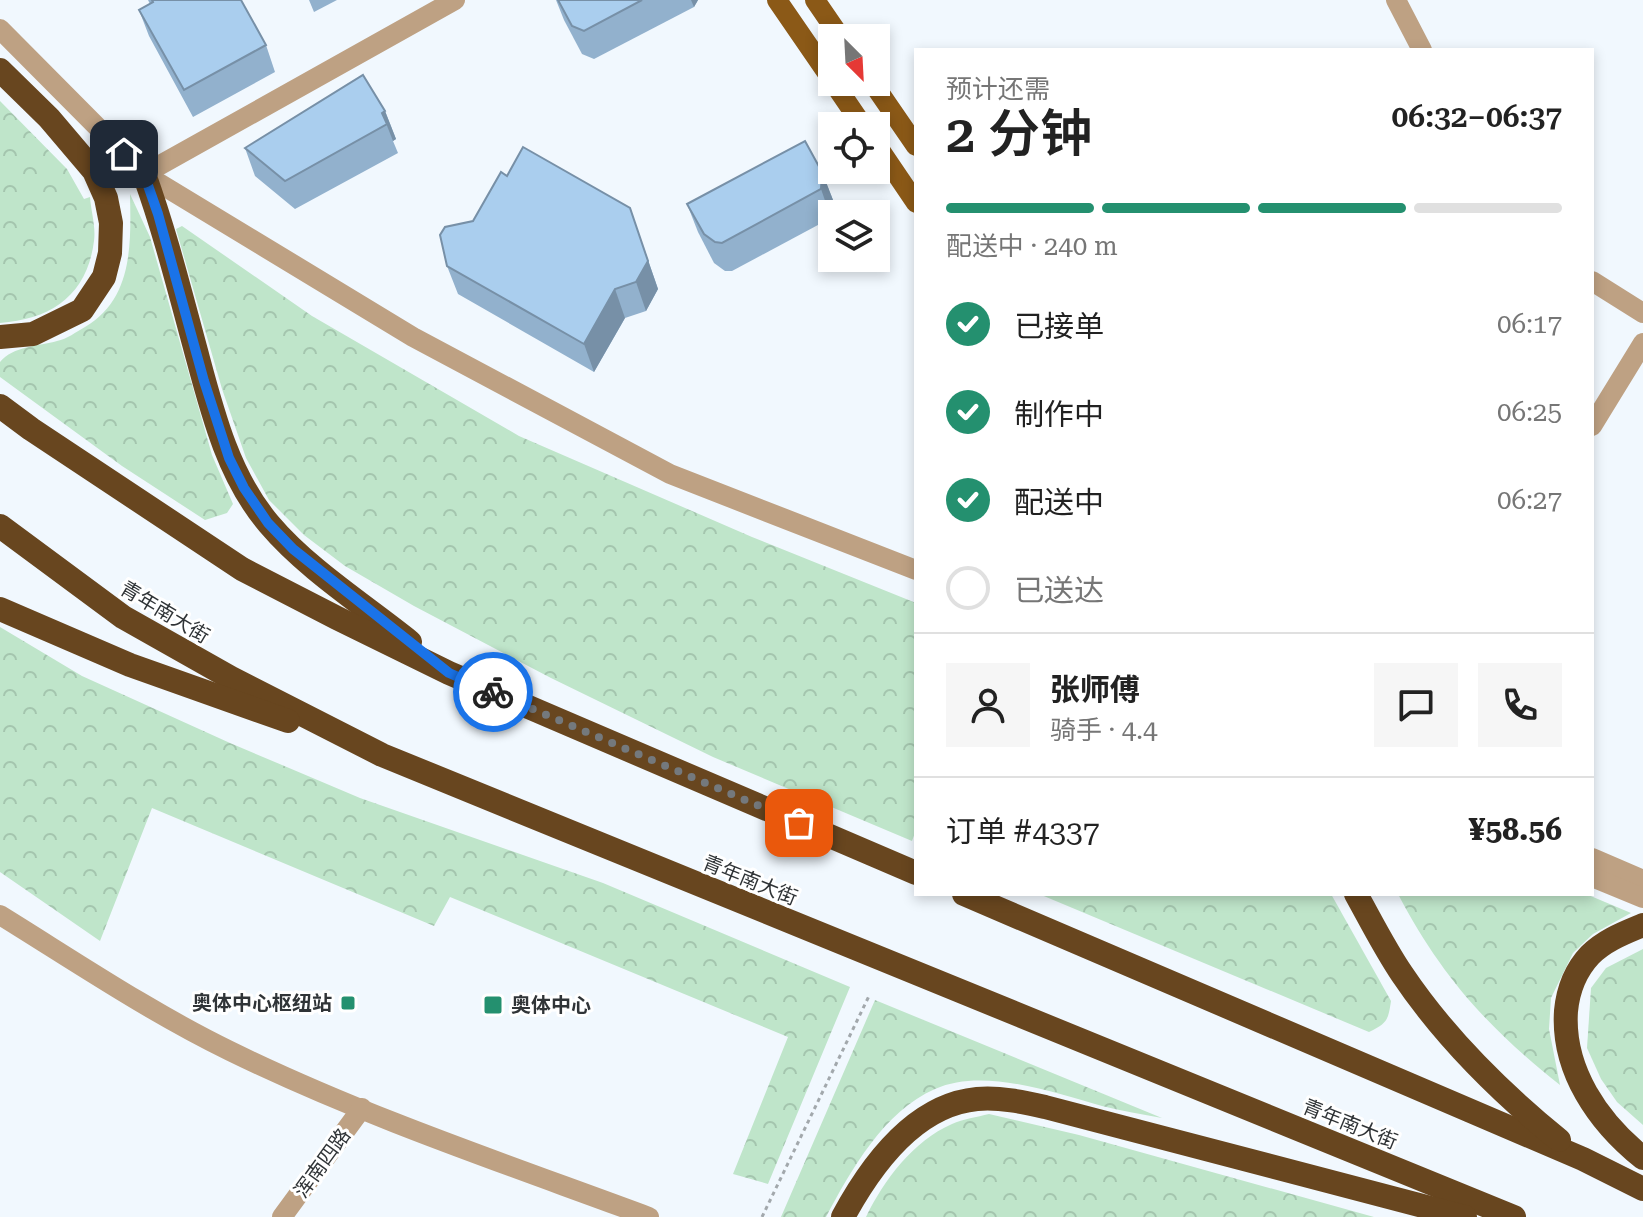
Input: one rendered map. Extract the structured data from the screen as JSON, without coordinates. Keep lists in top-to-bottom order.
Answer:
{
  "streets": {
    "highway": ["青年南大街"],
    "street": ["浑南四路"]
  },
  "places": {
    "transit": ["奥体中心枢纽站", "奥体中心"]
  },
  "north": "bottom right",
  "page": {
    "heading": ["2 分钟", "预计还需", "06:32–06:37"],
    "panel": [
      "张师傅",
      "骑手 · 4.4",
      "订单 #4337",
      "¥58.56"
    ],
    "bar": "配送中 · 240 m",
    "list": [
      ["已接单", "06:17"],
      ["制作中", "06:25"],
      ["配送中", "06:27"],
      "已送达"
    ]
  }
}
